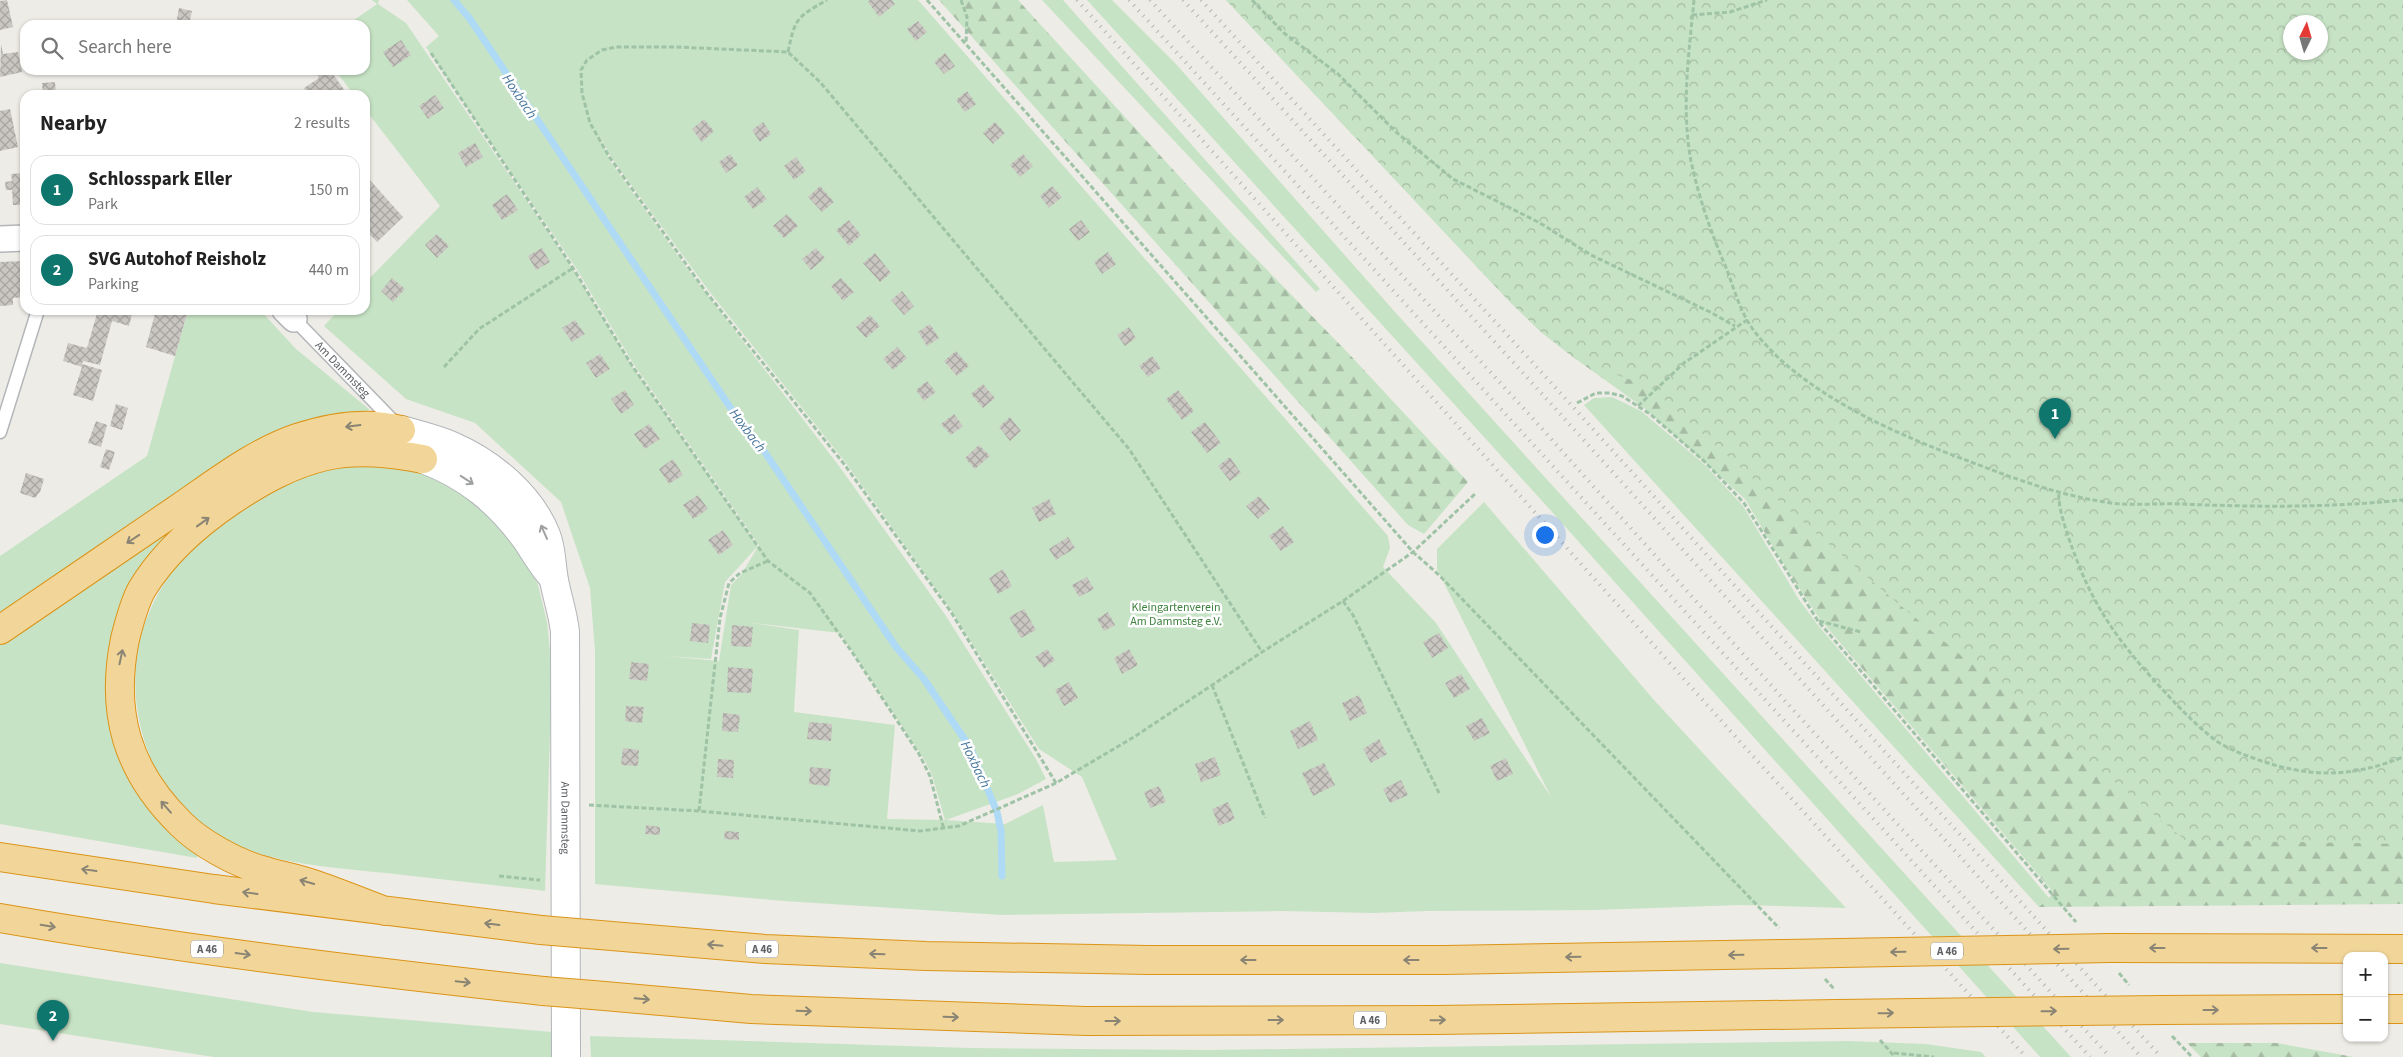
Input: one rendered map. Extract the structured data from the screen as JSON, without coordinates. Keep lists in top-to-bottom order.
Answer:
{
  "streets": {
    "highway": ["A 46"],
    "main road": ["Am Dammsteg"]
  },
  "water": ["Hoxbach"],
  "parks": ["Kleingartenverein Am Dammsteg e.V."],
  "north": "top",
  "page": {
    "search": "Search here",
    "heading": ["Nearby", "2 results"],
    "list": [
      {
        "mark": "1",
        "name": "Schlosspark Eller",
        "note": "Park",
        "value": "150 m"
      },
      {
        "mark": "2",
        "name": "SVG Autohof Reisholz",
        "note": "Parking",
        "value": "440 m"
      }
    ],
    "pins": ["1", "2"],
    "map_buttons": ["+", "−"]
  }
}
